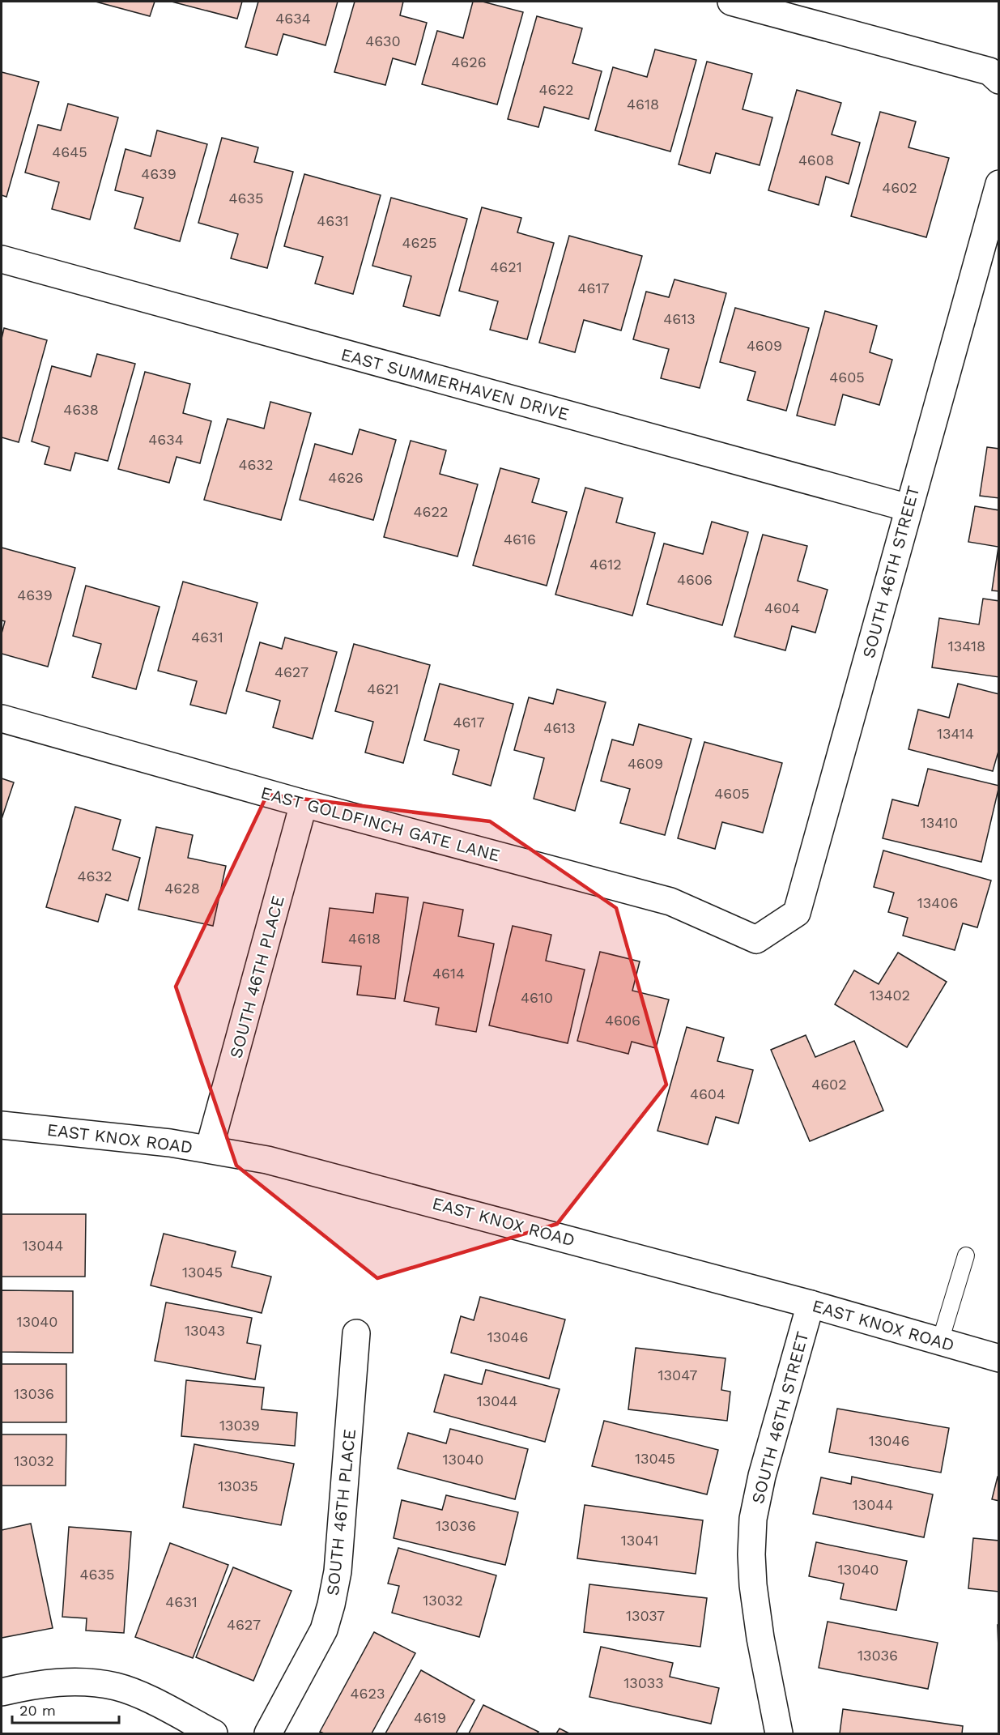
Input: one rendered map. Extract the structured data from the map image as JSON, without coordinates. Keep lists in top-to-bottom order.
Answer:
{
  "streets": {
    "street": [
      "EAST SUMMERHAVEN DRIVE",
      "SOUTH 46TH STREET",
      "EAST GOLDFINCH GATE LANE",
      "SOUTH 46TH PLACE",
      "EAST KNOX ROAD"
    ]
  },
  "crossings": [
    ["EAST SUMMERHAVEN DRIVE", "SOUTH 46TH STREET"],
    ["SOUTH 46TH STREET", "EAST GOLDFINCH GATE LANE"],
    ["SOUTH 46TH STREET", "EAST KNOX ROAD"],
    ["EAST GOLDFINCH GATE LANE", "SOUTH 46TH PLACE"],
    ["SOUTH 46TH PLACE", "EAST KNOX ROAD"]
  ],
  "house_numbers": [
    "4634",
    "4630",
    "4626",
    "4622",
    "4618",
    "4645",
    "4608",
    "4639",
    "4602",
    "4635",
    "4631",
    "4625",
    "4621",
    "4617",
    "4613",
    "4609",
    "4605",
    "4638",
    "4634",
    "4632",
    "4626",
    "4622",
    "4616",
    "4612",
    "4606",
    "4639",
    "4604",
    "4631",
    "13418",
    "4627",
    "4621",
    "4617",
    "4613",
    "13414",
    "4609",
    "4605",
    "13410",
    "4632",
    "4628",
    "13406",
    "4618",
    "4614",
    "13402",
    "4610",
    "4606",
    "4602",
    "4604",
    "13044",
    "13045",
    "13040",
    "13043",
    "13046",
    "13047",
    "13036",
    "13044",
    "13039",
    "13046",
    "13045",
    "13040",
    "13032",
    "13035",
    "13044",
    "13036",
    "13041",
    "13040",
    "4635",
    "13032",
    "4631",
    "13037",
    "4627",
    "13036",
    "13033",
    "4623",
    "4619"
  ],
  "scale_bar": "20 m"
}
